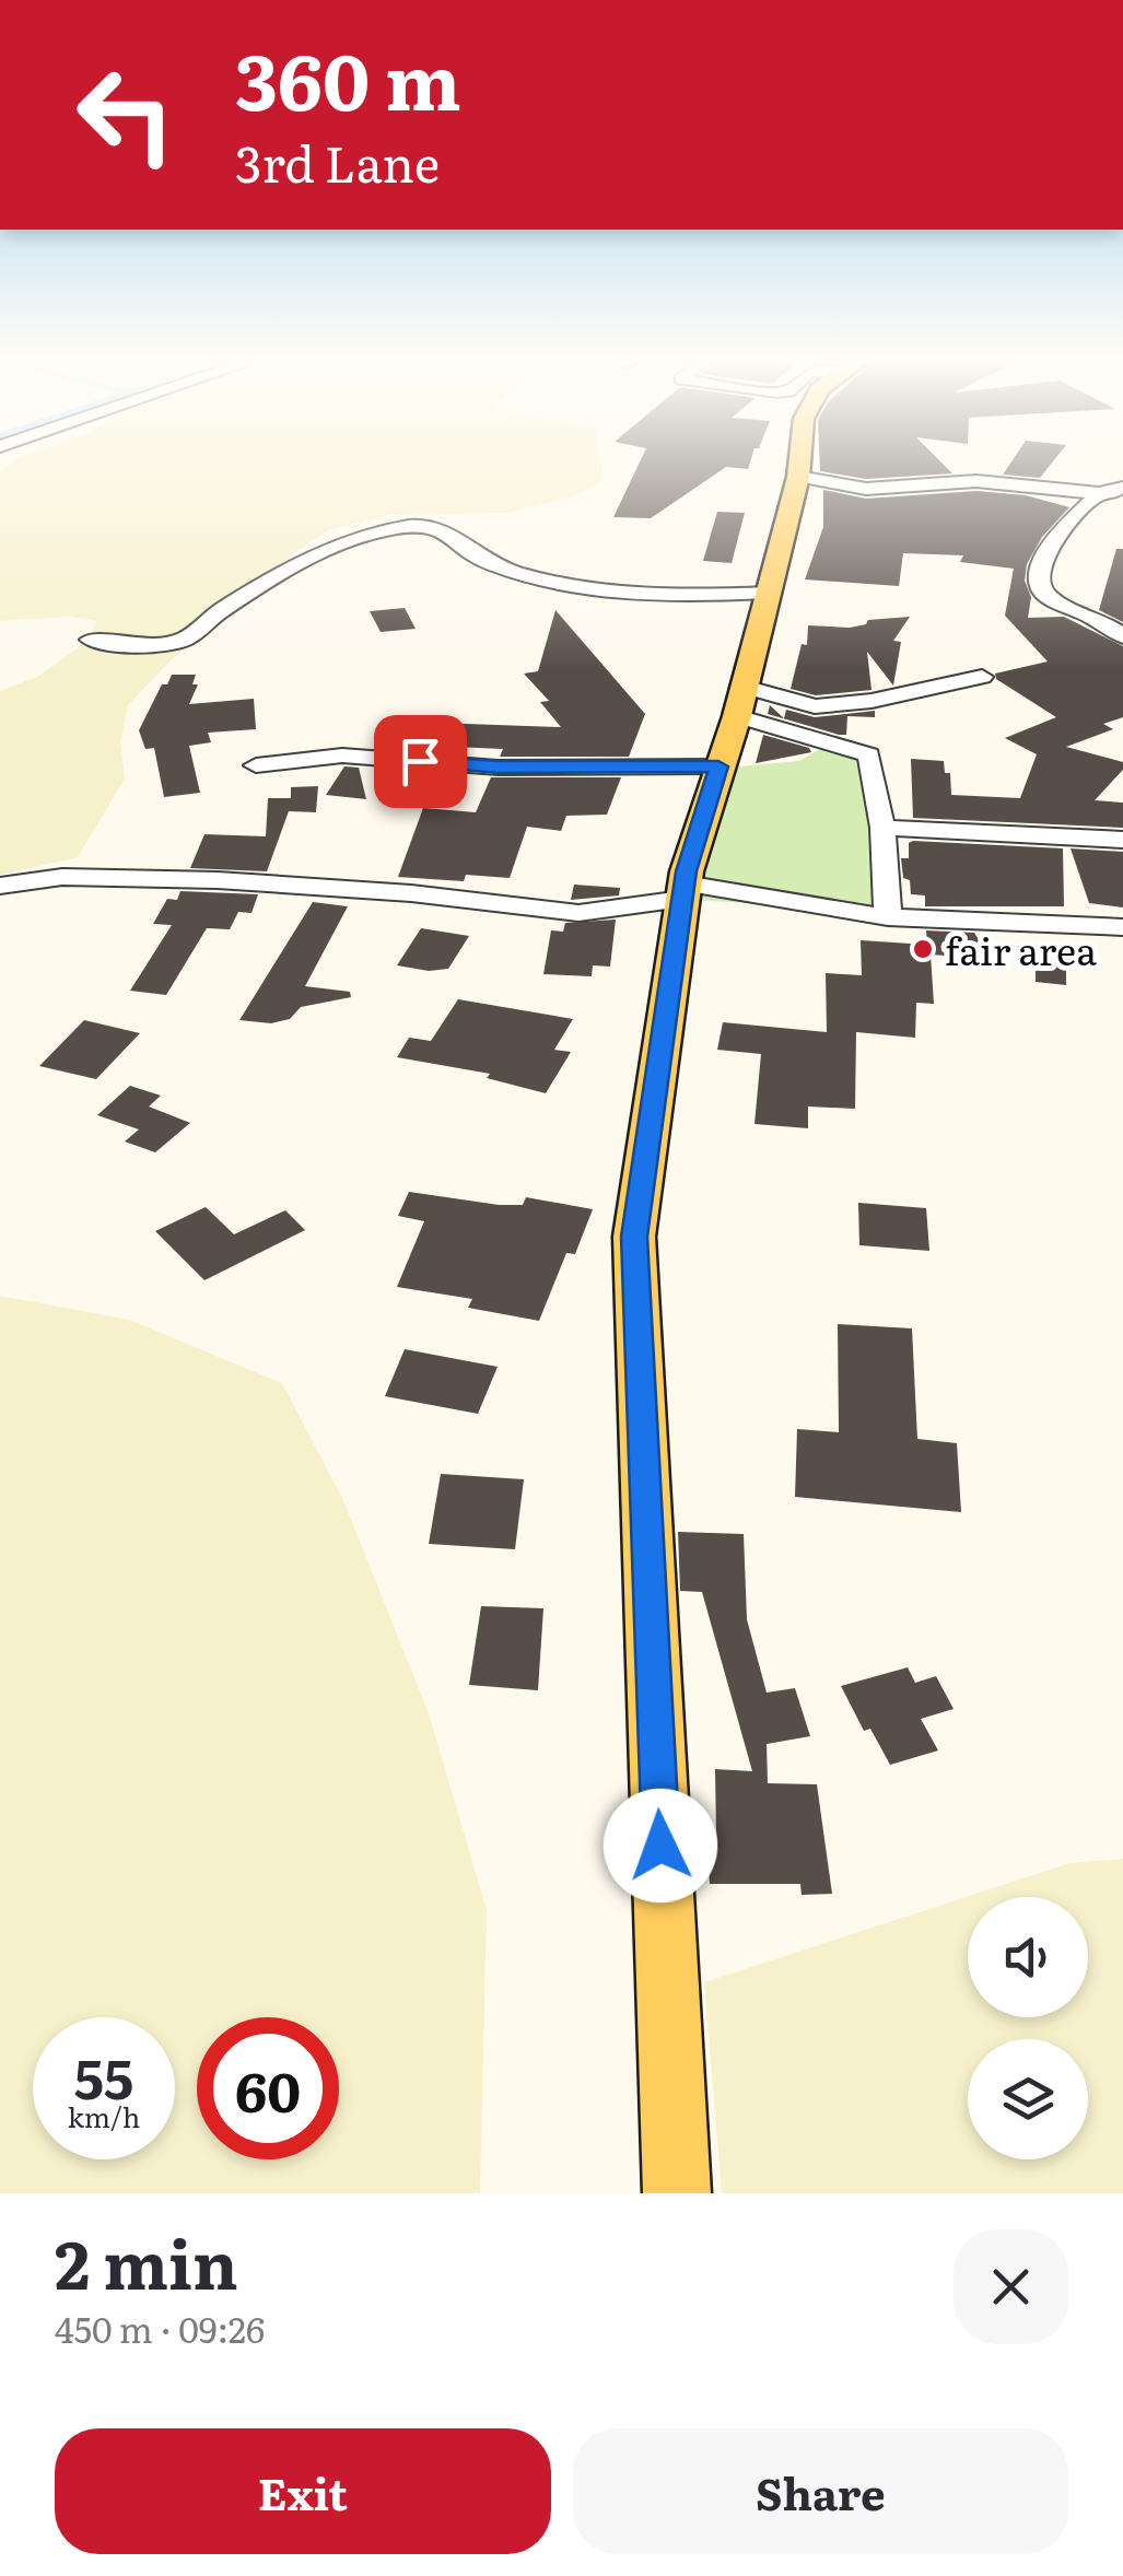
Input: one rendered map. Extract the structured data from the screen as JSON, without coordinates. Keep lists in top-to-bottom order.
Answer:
{
  "places": ["fair area"],
  "page": {
    "turn": ["360 m", "3rd Lane"],
    "speed": "55 km/h",
    "limit": "60",
    "heading": ["2 min", "450 m · 09:26"],
    "buttons": ["Exit", "Share"]
  }
}
